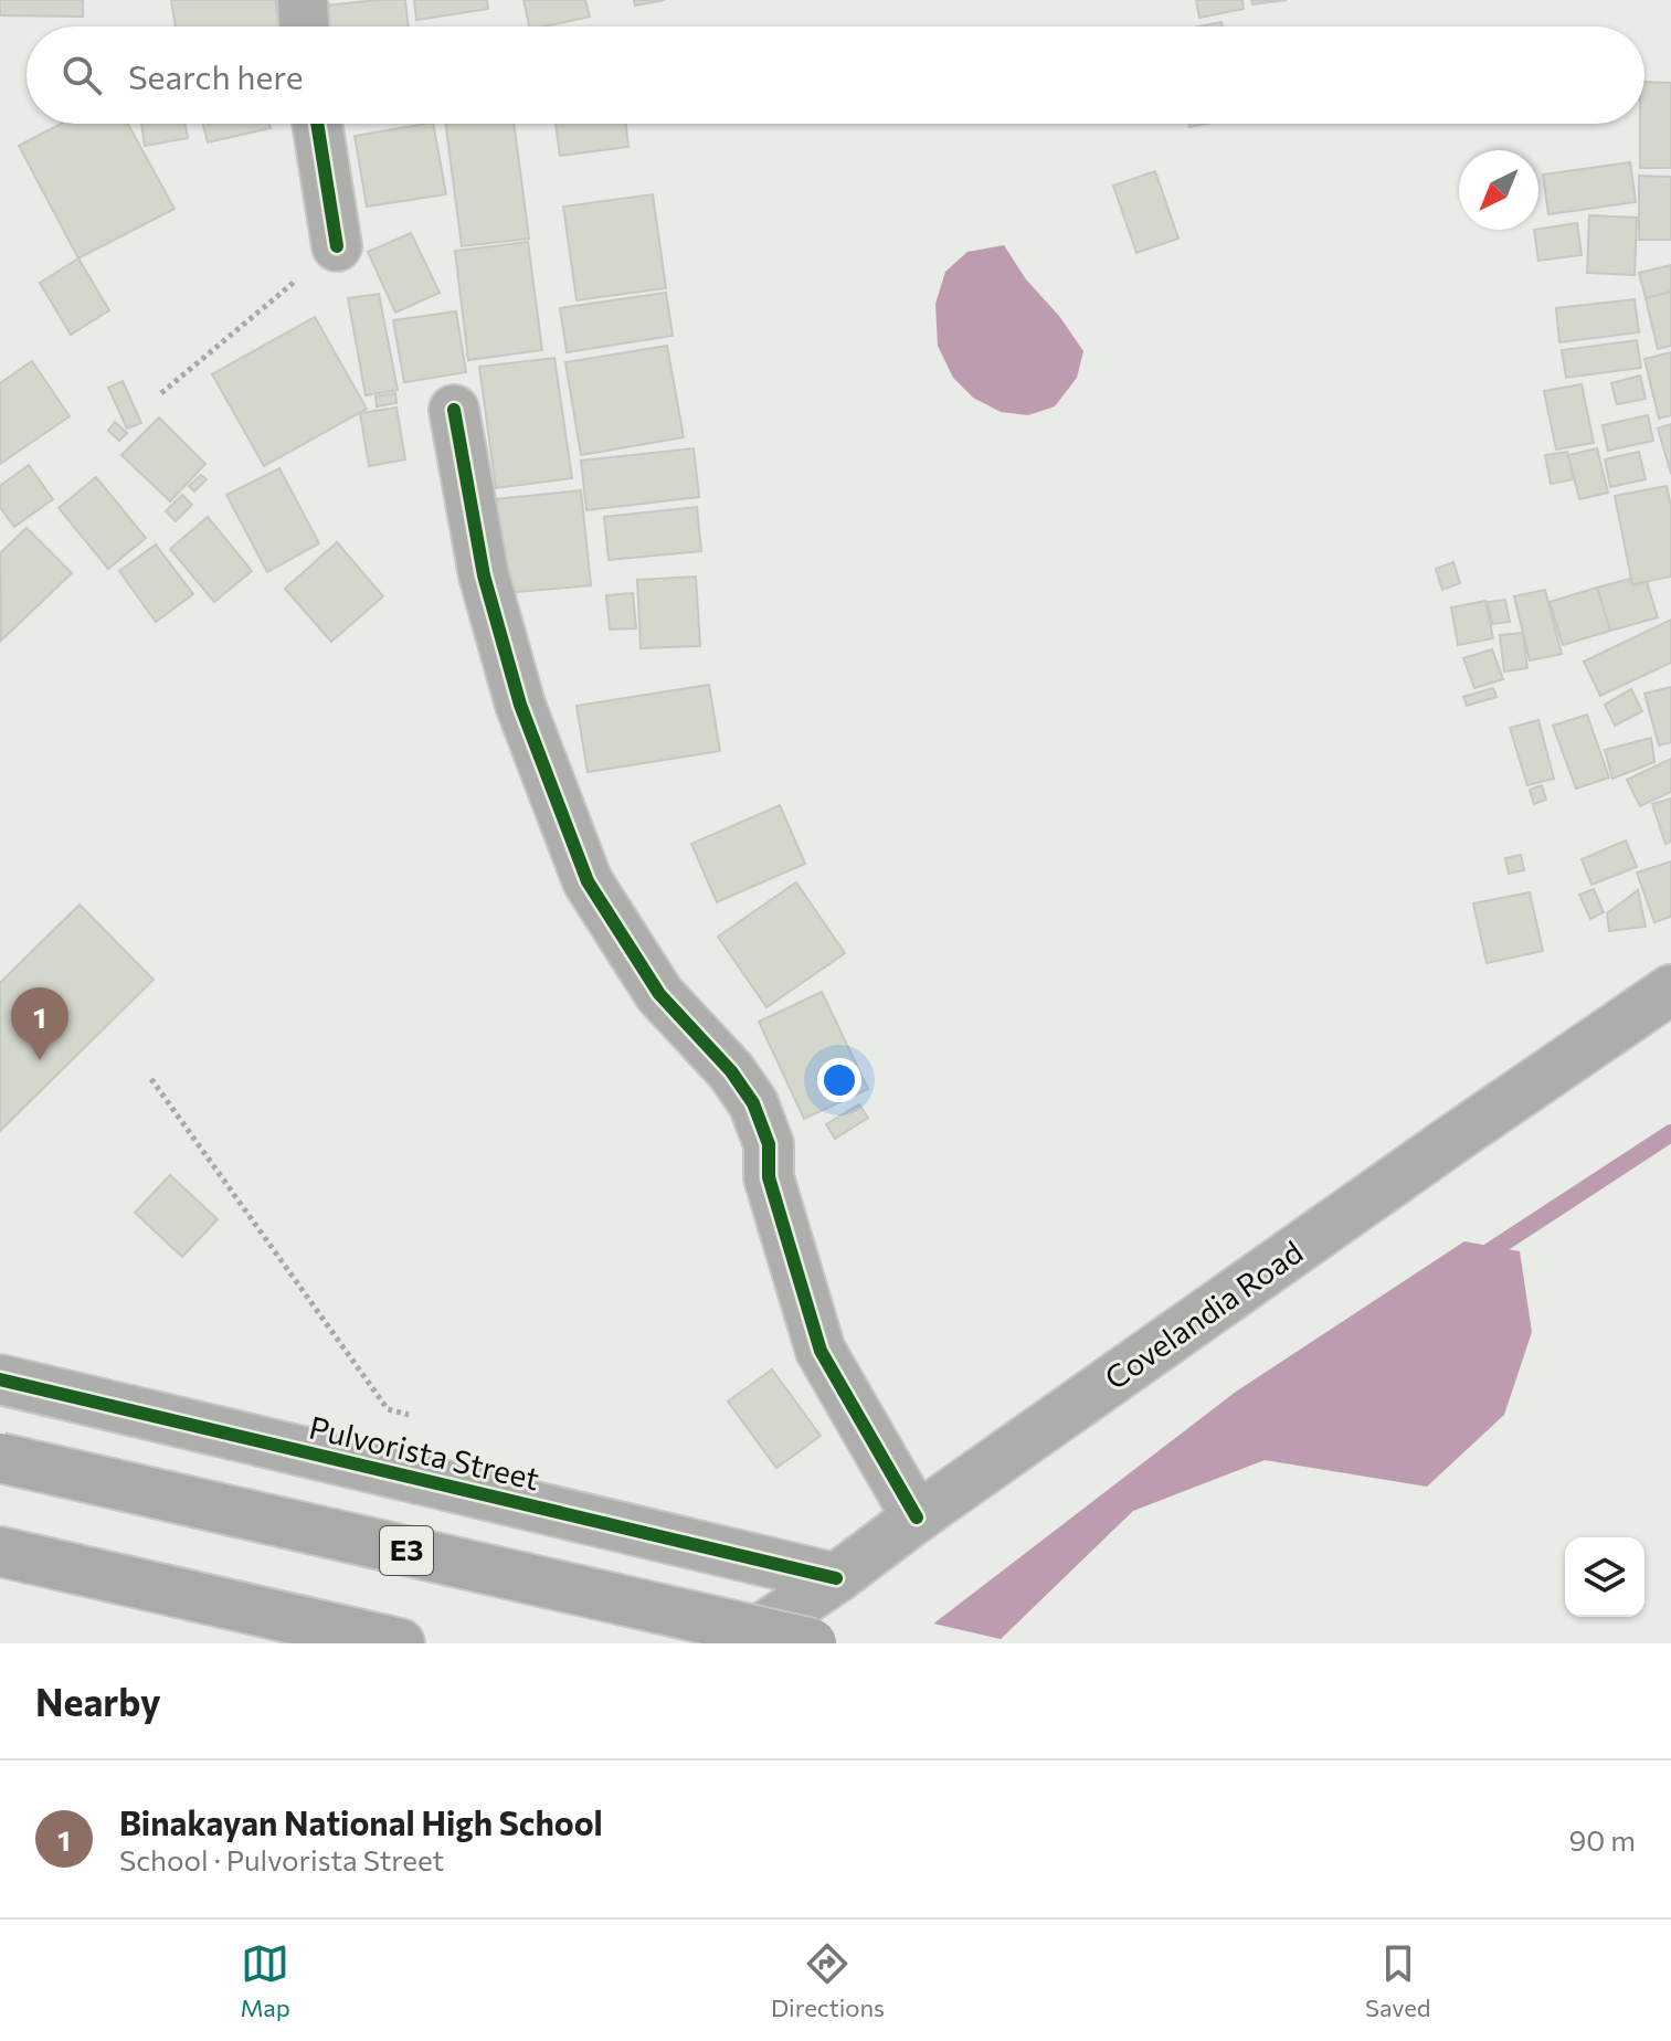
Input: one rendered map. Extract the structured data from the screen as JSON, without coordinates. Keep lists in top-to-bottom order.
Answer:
{
  "streets": {
    "highway": ["E3"],
    "main road": ["Covelandia Road"],
    "street": ["Pulvorista Street"]
  },
  "crossings": [
    ["Covelandia Road", "Pulvorista Street"]
  ],
  "north": "bottom left",
  "page": {
    "search": "Search here",
    "pins": "1",
    "heading": "Nearby",
    "list": [
      {
        "mark": "1",
        "name": "Binakayan National High School",
        "note": "School · Pulvorista Street",
        "value": "90 m"
      }
    ],
    "nav": ["Map", "Directions", "Saved"]
  }
}
